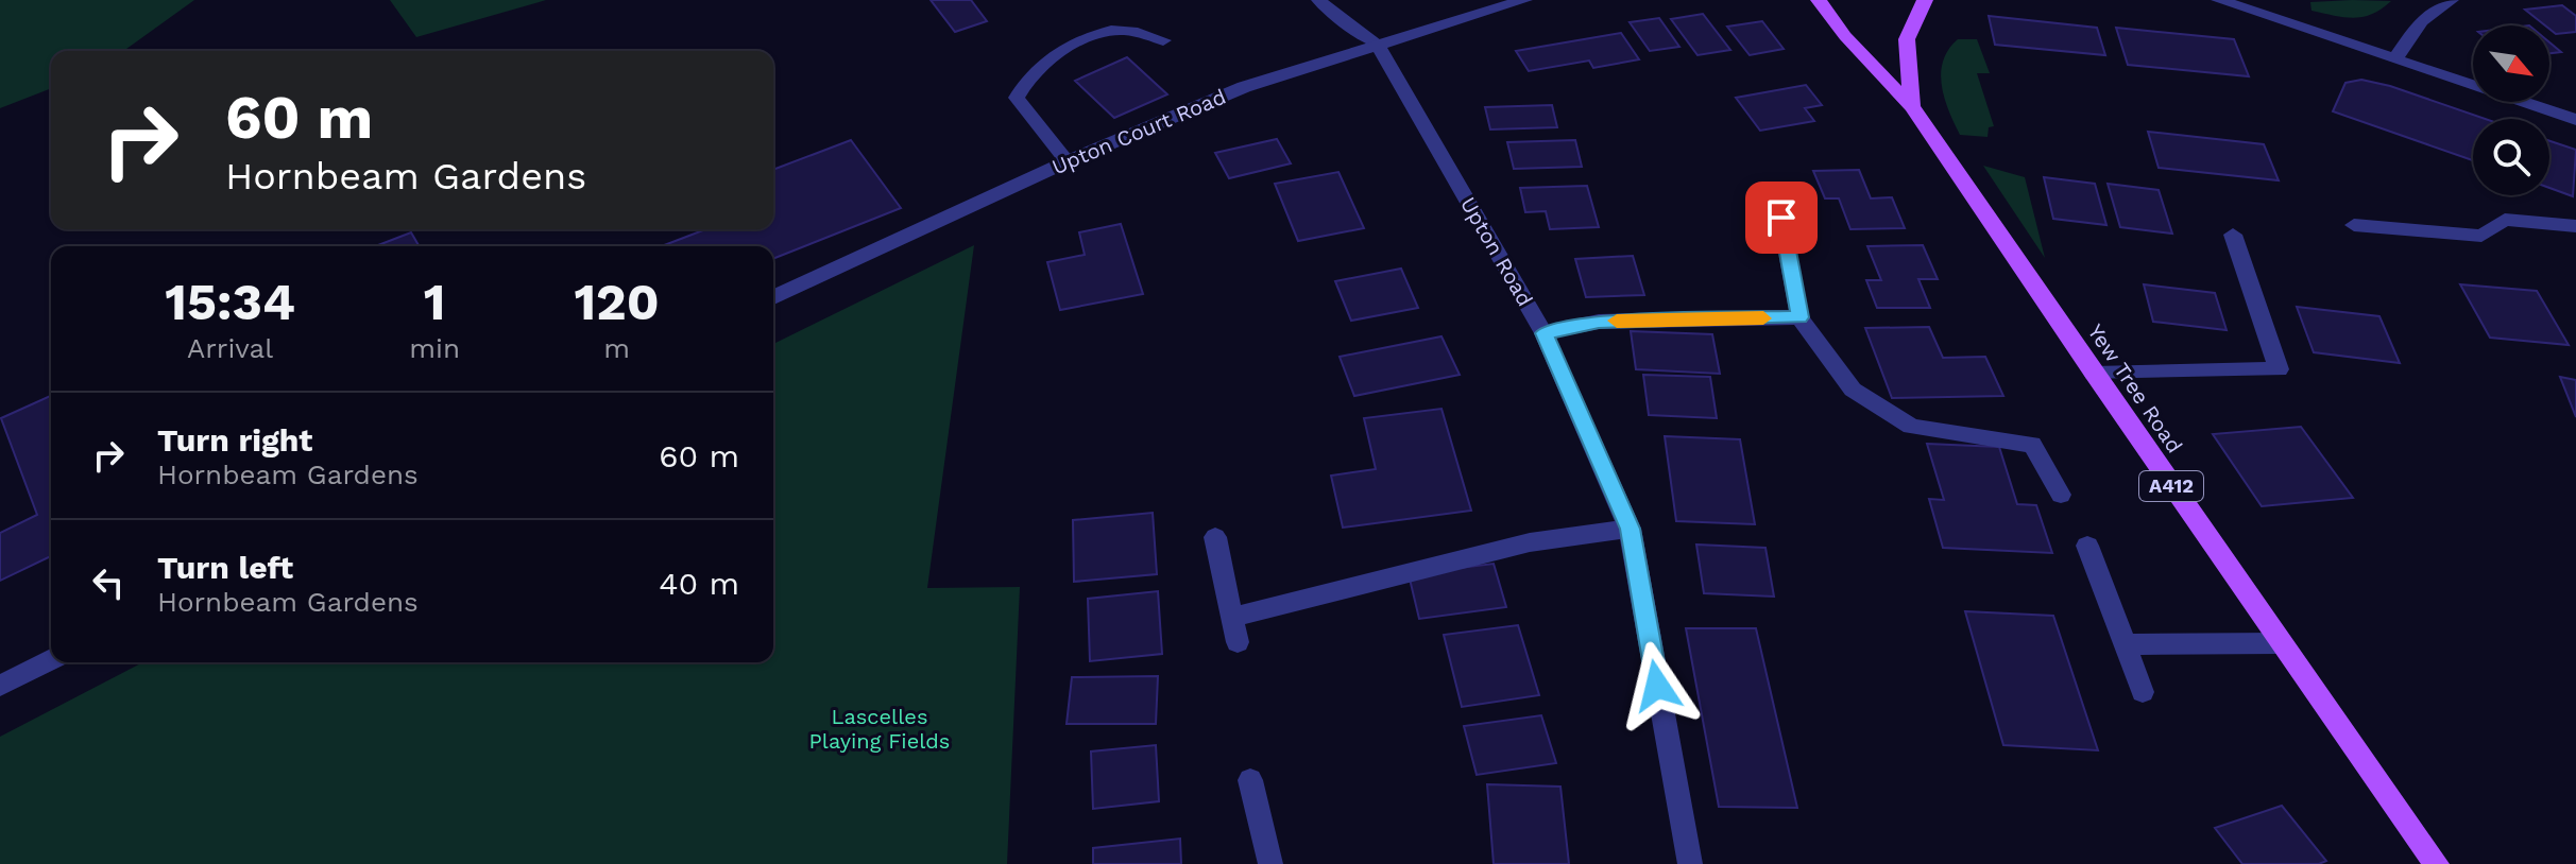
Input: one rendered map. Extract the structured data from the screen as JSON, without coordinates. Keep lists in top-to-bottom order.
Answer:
{
  "streets": {
    "main road": ["Yew Tree Road", "A412"],
    "street": ["Upton Court Road", "Upton Road"]
  },
  "crossings": [
    ["Upton Court Road", "Upton Road"]
  ],
  "parks": ["Lascelles Playing Fields"],
  "north": "bottom right",
  "page": {
    "turn": ["60 m", "Hornbeam Gardens"],
    "eta": [
      "15:34",
      "Arrival",
      "1",
      "min",
      "120",
      "m"
    ],
    "list": [
      {
        "name": "Turn right",
        "note": "Hornbeam Gardens",
        "value": "60 m"
      },
      {
        "name": "Turn left",
        "note": "Hornbeam Gardens",
        "value": "40 m"
      }
    ]
  }
}
